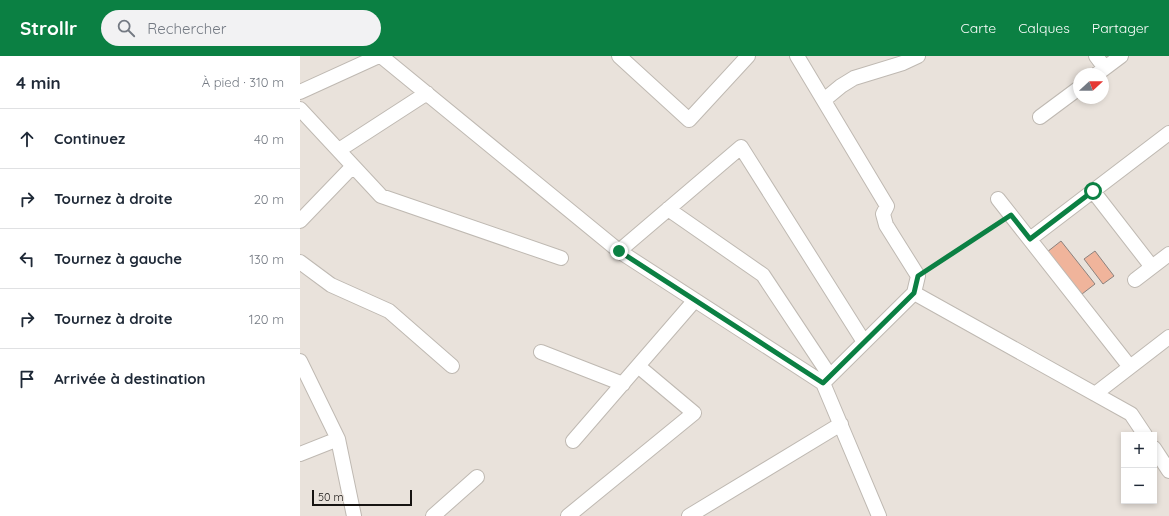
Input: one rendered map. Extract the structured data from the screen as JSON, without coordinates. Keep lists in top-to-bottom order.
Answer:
{
  "scale_bar": "50 m",
  "north": "right",
  "page": {
    "header": "Strollr",
    "search": "Rechercher",
    "nav": ["Carte", "Calques", "Partager"],
    "heading": ["4 min", "À pied · 310 m"],
    "list": [
      ["Continuez", "40 m"],
      ["Tournez à droite", "20 m"],
      ["Tournez à gauche", "130 m"],
      ["Tournez à droite", "120 m"],
      "Arrivée à destination"
    ],
    "map_buttons": ["+", "−"],
    "scale": "50 m"
  }
}
